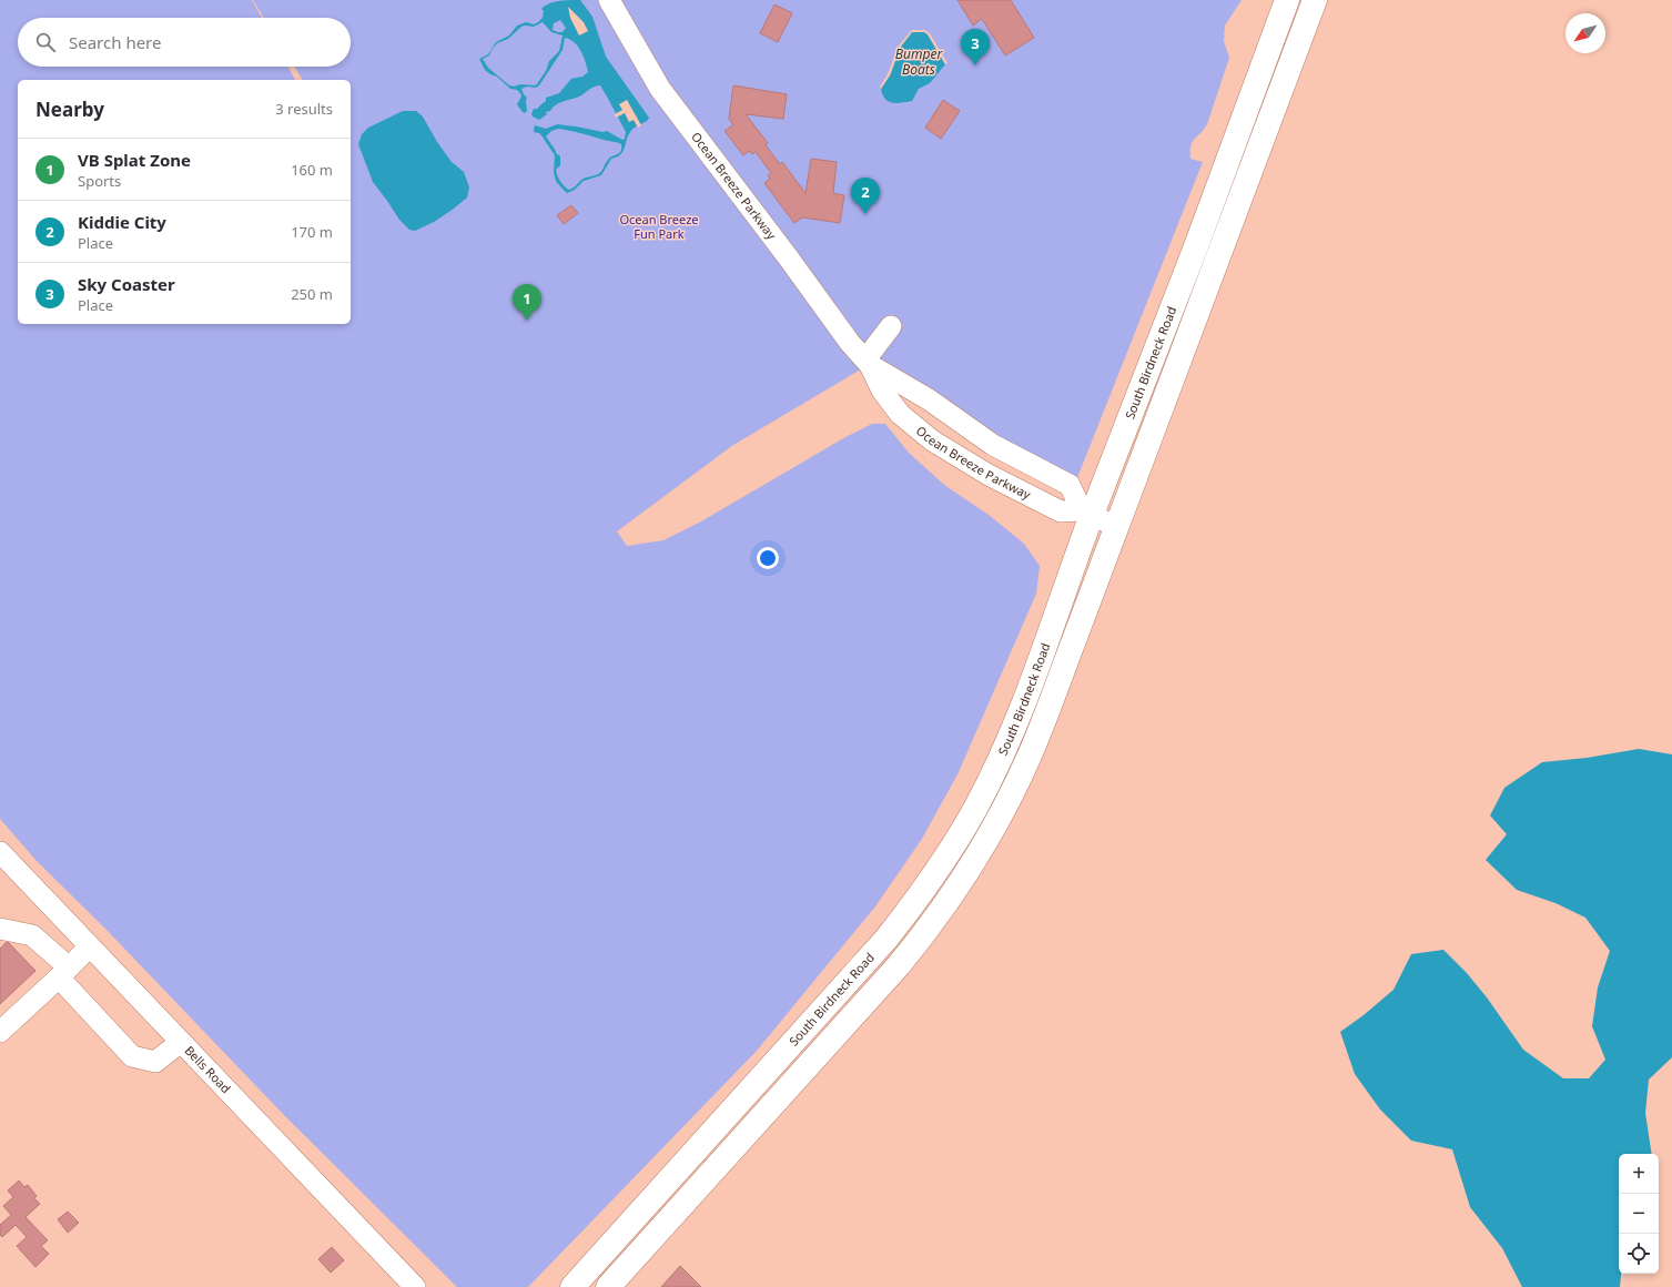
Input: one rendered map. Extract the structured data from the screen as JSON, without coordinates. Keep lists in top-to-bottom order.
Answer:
{
  "streets": {
    "main road": ["South Birdneck Road"],
    "street": ["Ocean Breeze Parkway", "Bells Road"]
  },
  "crossings": [
    ["Ocean Breeze Parkway", "South Birdneck Road"]
  ],
  "water": ["Bumper Boats"],
  "parks": ["Ocean Breeze Fun Park"],
  "north": "bottom left",
  "page": {
    "search": "Search here",
    "pins": ["3", "2", "1"],
    "heading": ["Nearby", "3 results"],
    "list": [
      {
        "mark": "1",
        "name": "VB Splat Zone",
        "note": "Sports",
        "value": "160 m"
      },
      {
        "mark": "2",
        "name": "Kiddie City",
        "note": "Place",
        "value": "170 m"
      },
      {
        "mark": "3",
        "name": "Sky Coaster",
        "note": "Place",
        "value": "250 m"
      }
    ],
    "map_buttons": ["+", "−"]
  }
}
